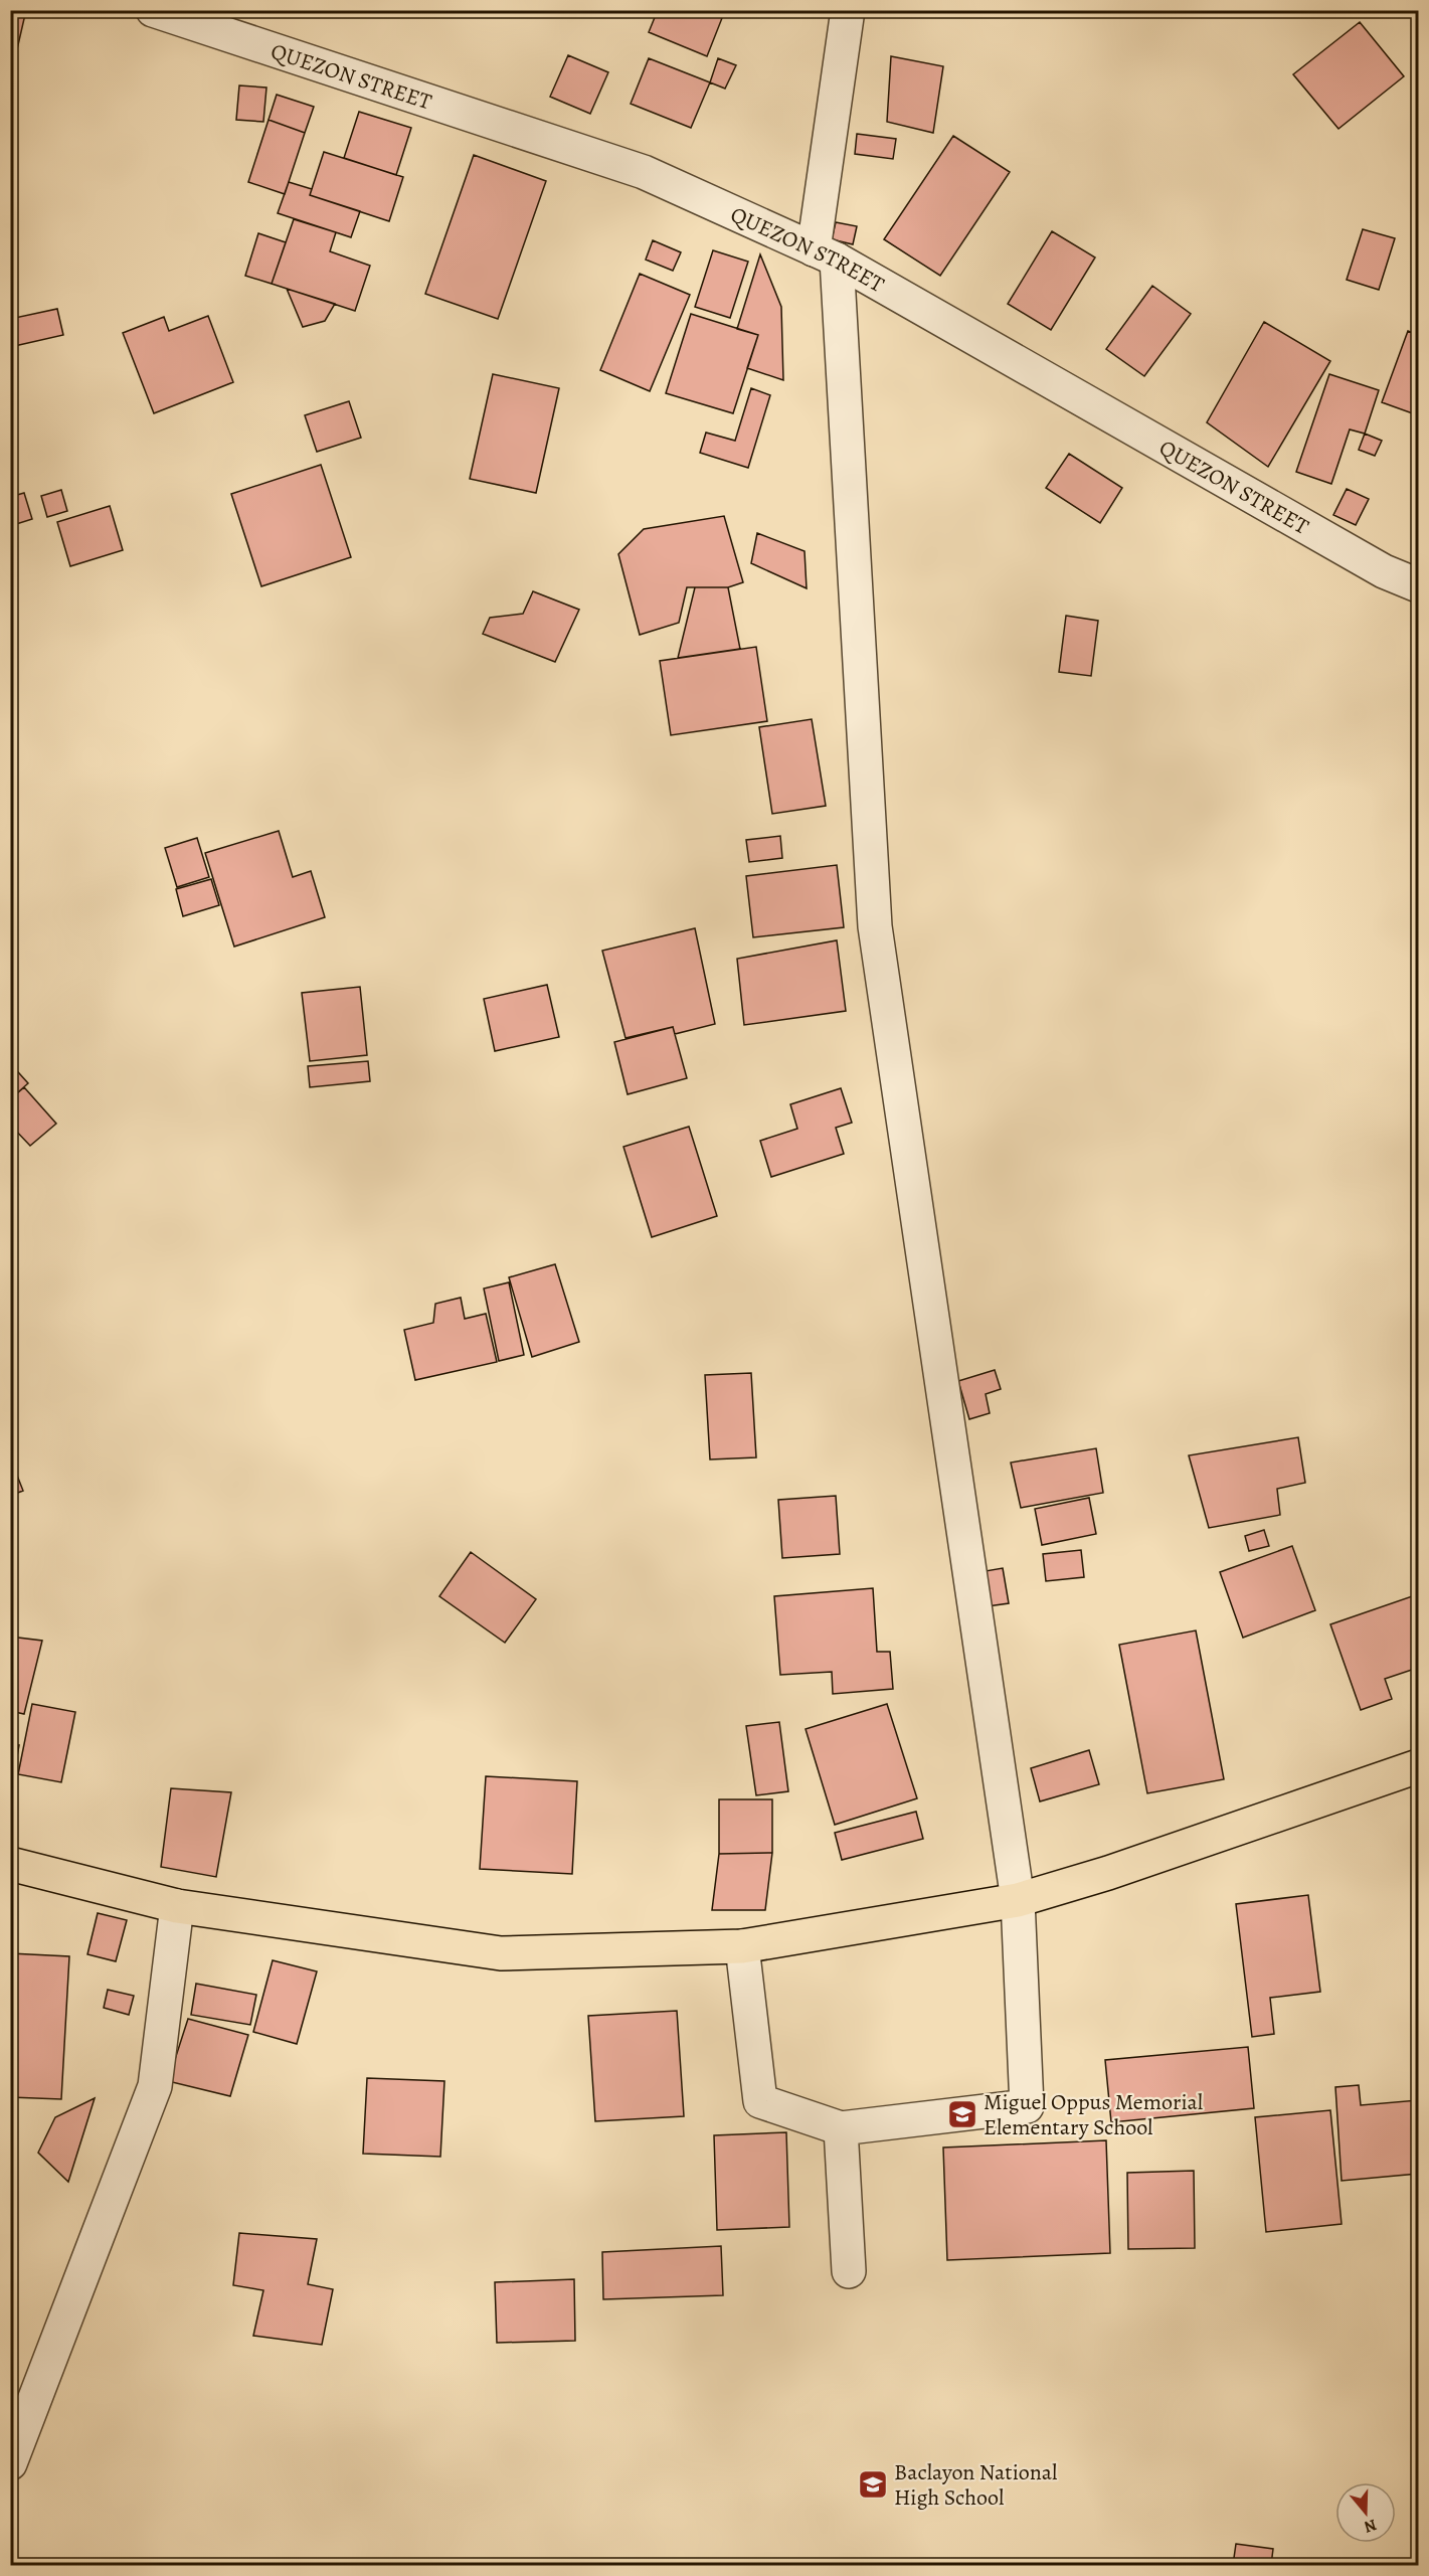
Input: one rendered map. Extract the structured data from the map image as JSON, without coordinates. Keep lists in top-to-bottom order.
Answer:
{
  "streets": {
    "street": ["QUEZON STREET"]
  },
  "places": {
    "school or university": ["Miguel Oppus Memorial Elementary School", "Baclayon National High School"]
  },
  "north": "bottom"
}
